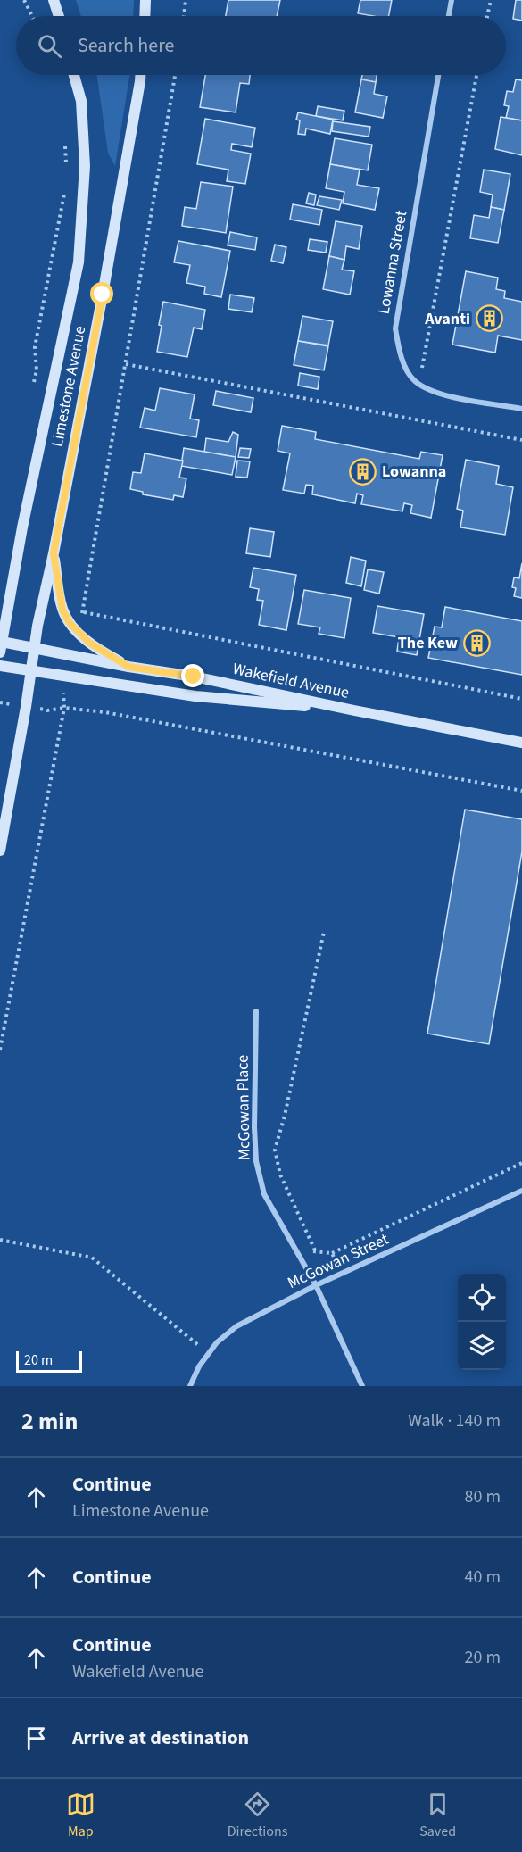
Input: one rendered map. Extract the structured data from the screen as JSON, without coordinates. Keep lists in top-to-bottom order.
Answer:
{
  "streets": {
    "main road": ["Limestone Avenue", "Wakefield Avenue"],
    "street": ["Lowanna Street", "McGowan Place", "McGowan Street"]
  },
  "crossings": [
    ["Limestone Avenue", "Wakefield Avenue"],
    ["McGowan Place", "McGowan Street"]
  ],
  "places": {
    "building": ["Avanti", "Lowanna", "The Kew"]
  },
  "scale_bar": "20 m",
  "page": {
    "search": "Search here",
    "scale": "20 m",
    "heading": ["2 min", "Walk · 140 m"],
    "list": [
      ["Continue", "Limestone Avenue", "80 m"],
      ["Continue", "40 m"],
      ["Continue", "Wakefield Avenue", "20 m"],
      "Arrive at destination"
    ],
    "nav": ["Map", "Directions", "Saved"]
  }
}
